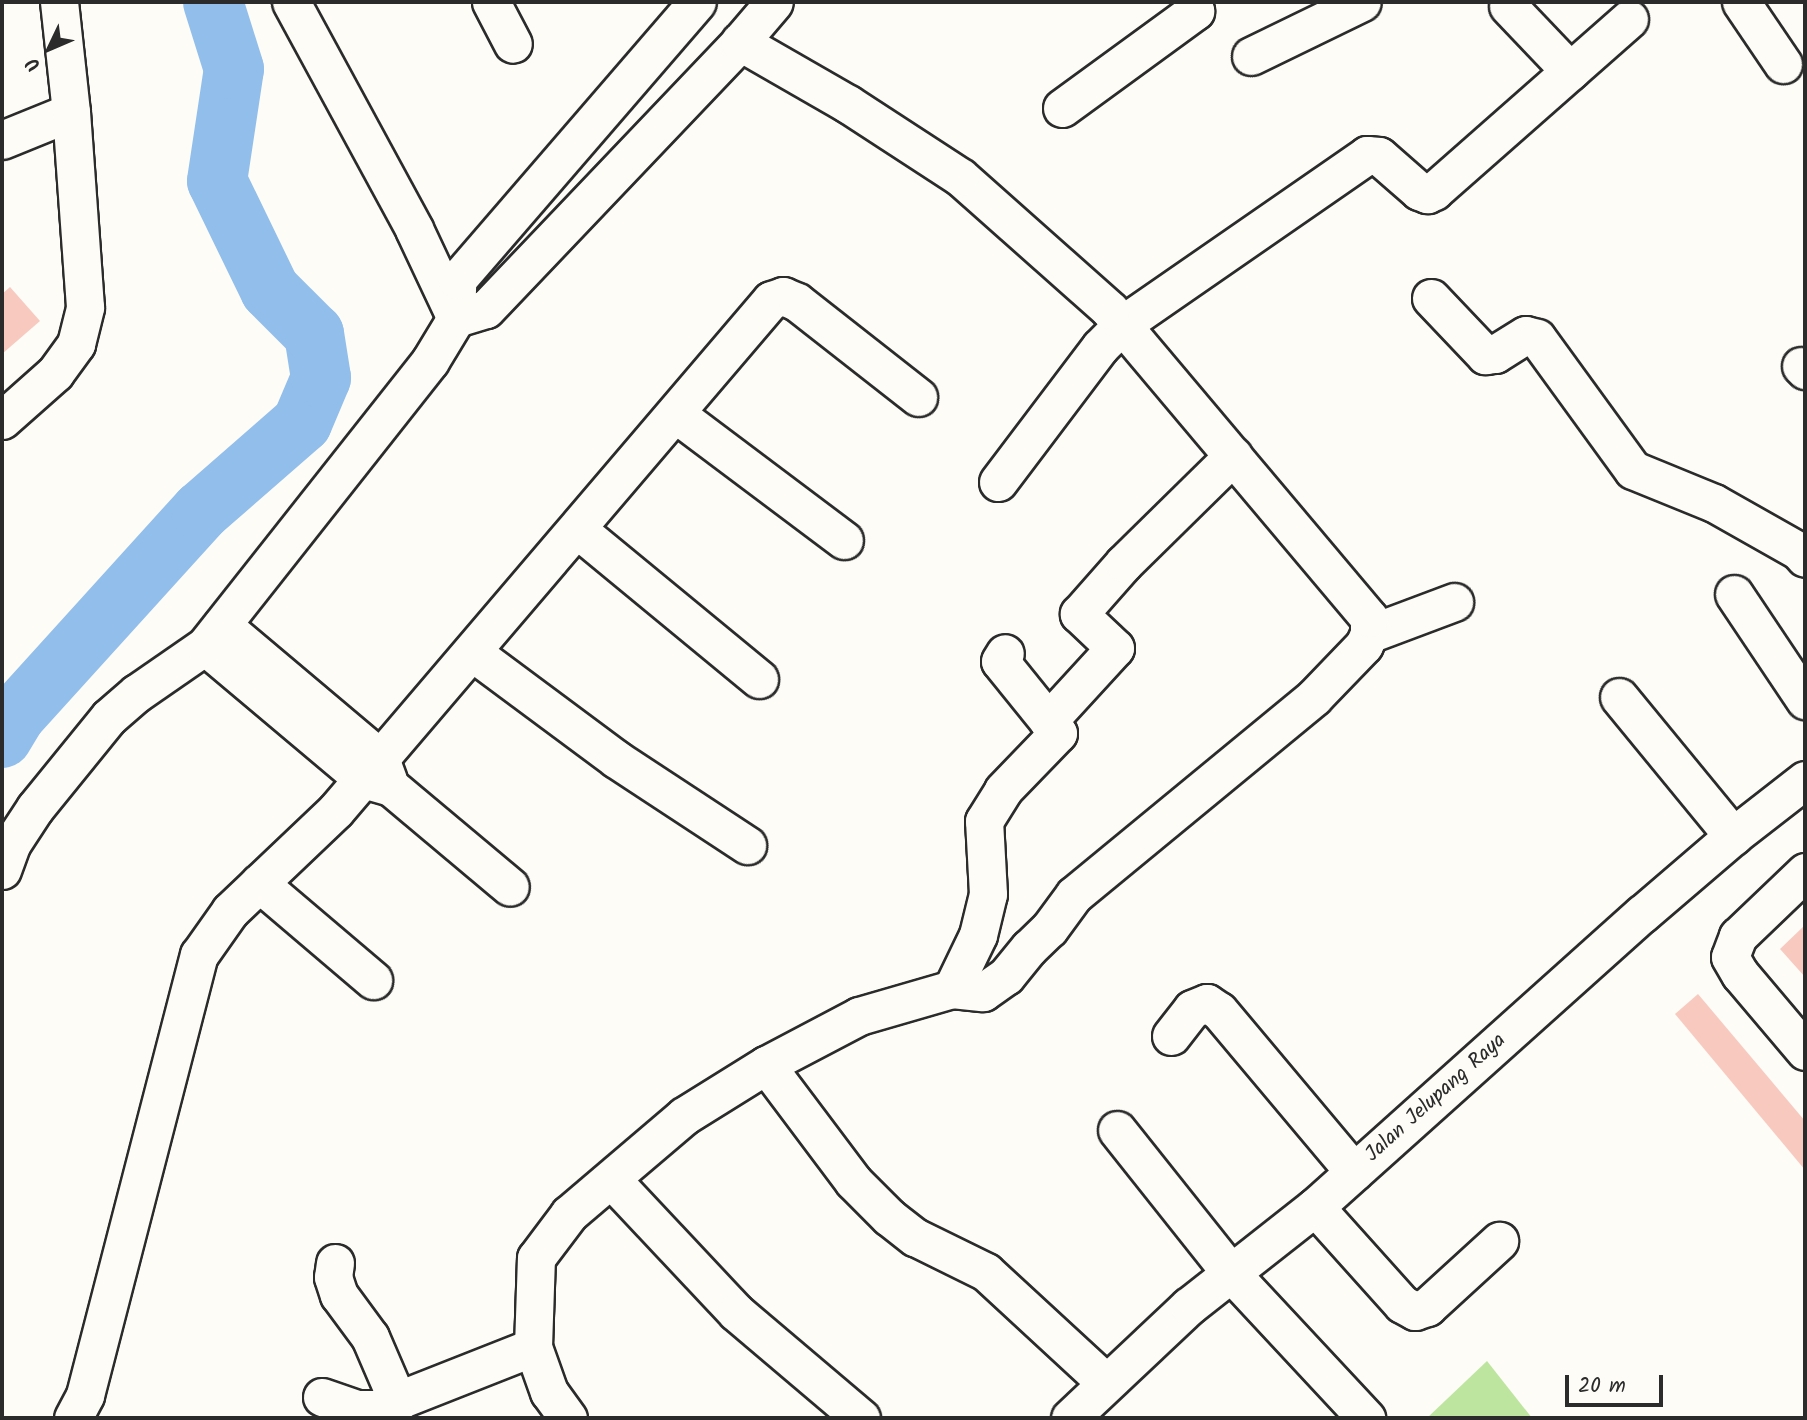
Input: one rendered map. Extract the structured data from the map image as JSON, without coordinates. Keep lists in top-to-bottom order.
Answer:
{
  "streets": {
    "street": ["Jalan Jelupang Raya"]
  },
  "scale_bar": "20 m",
  "north": "bottom left"
}
